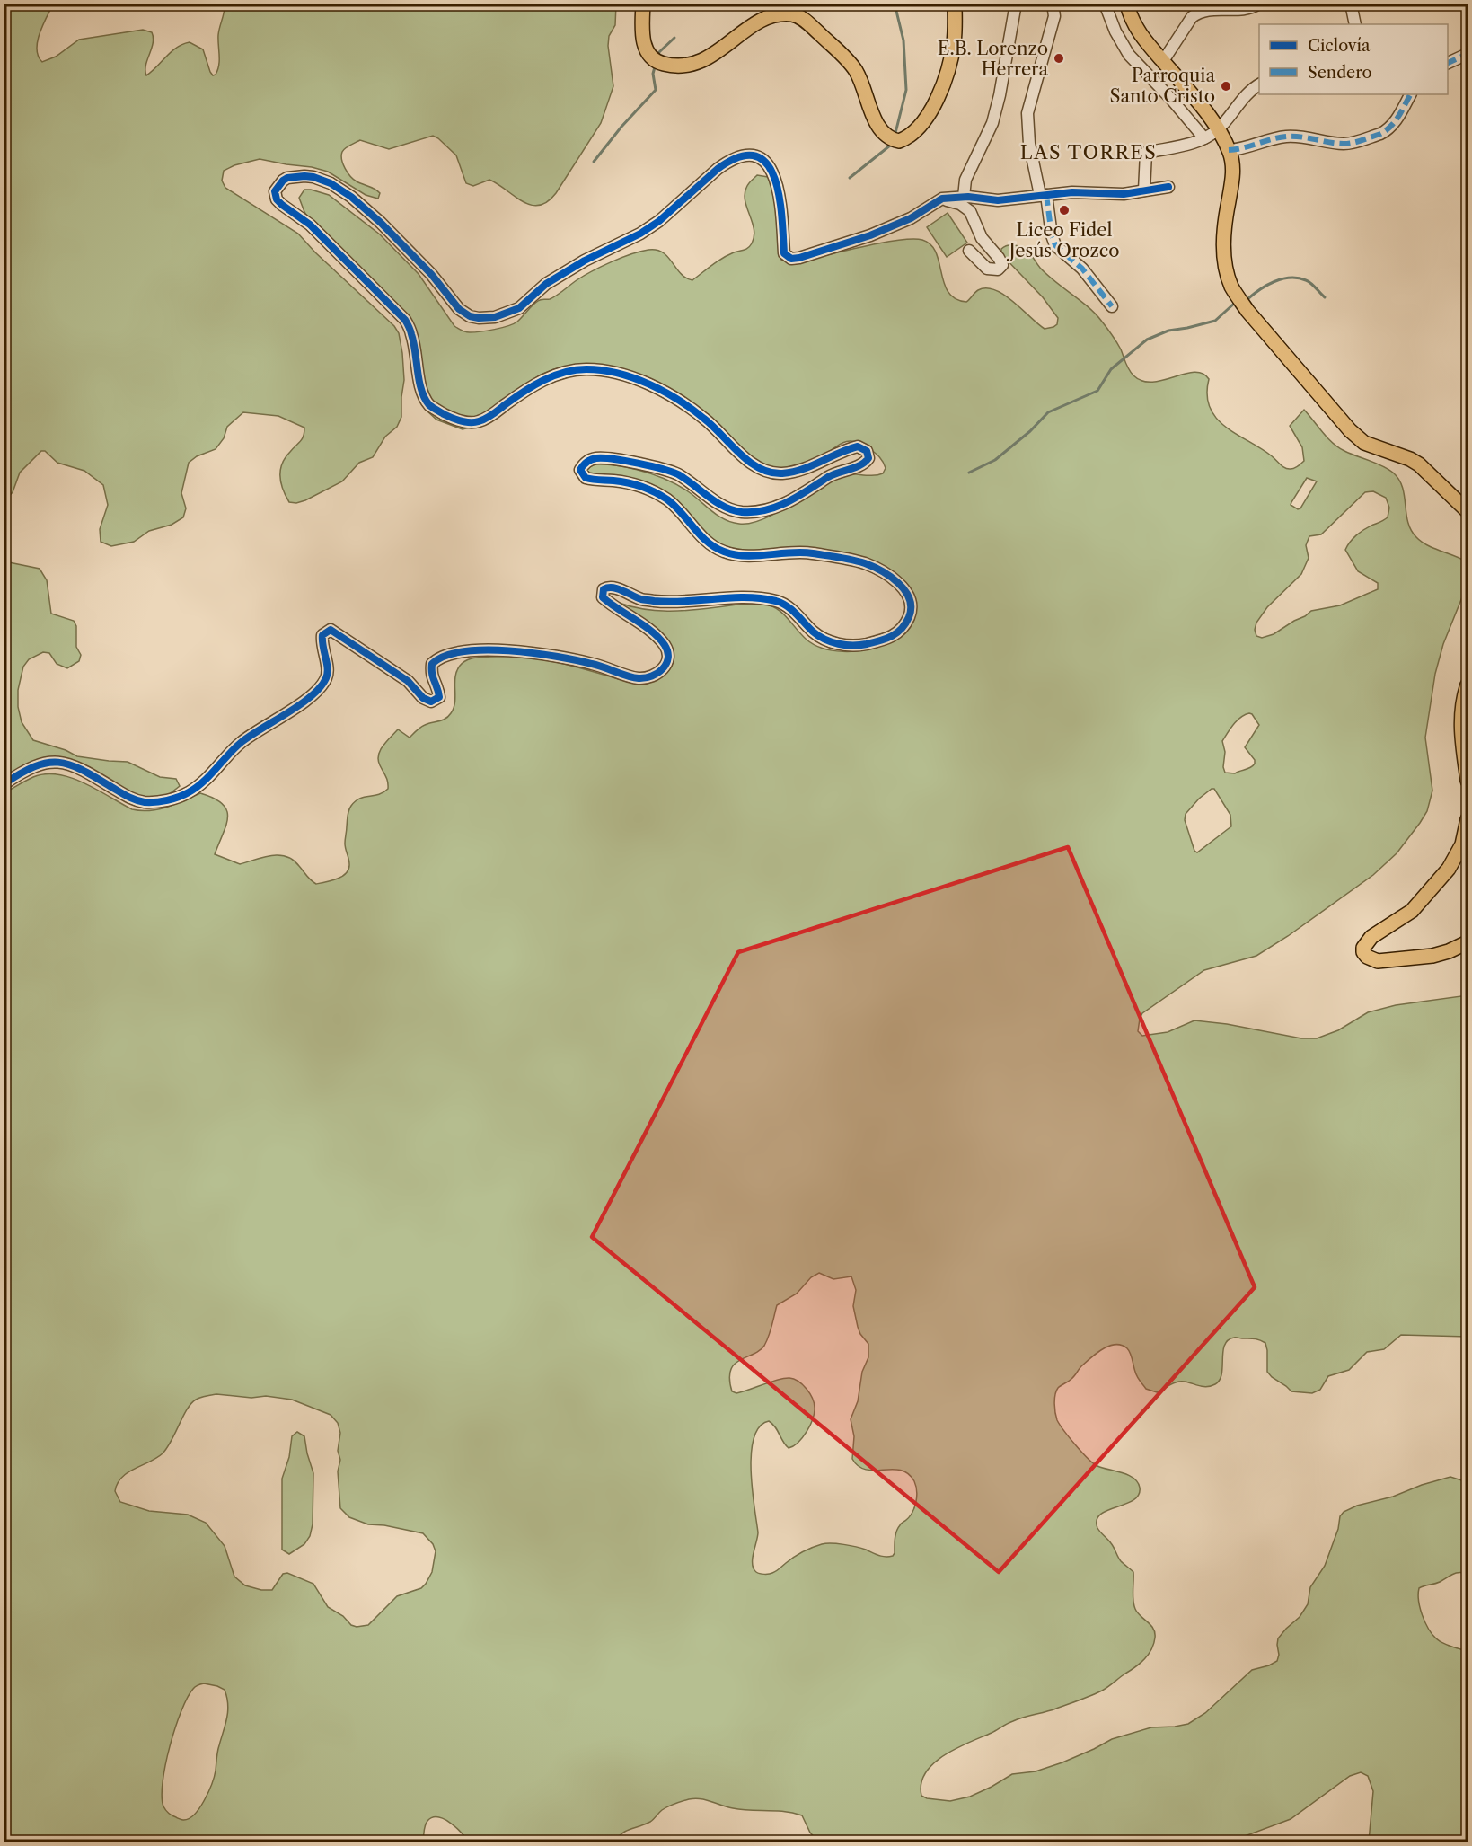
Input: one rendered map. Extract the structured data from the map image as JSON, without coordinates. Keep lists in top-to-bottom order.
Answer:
{
  "districts": ["LAS TORRES"],
  "places": ["E.B. Lorenzo Herrera", "Parroquia Santo Cristo", "Liceo Fidel Jesús Orozco"],
  "legend": ["Ciclovía", "Sendero"]
}
